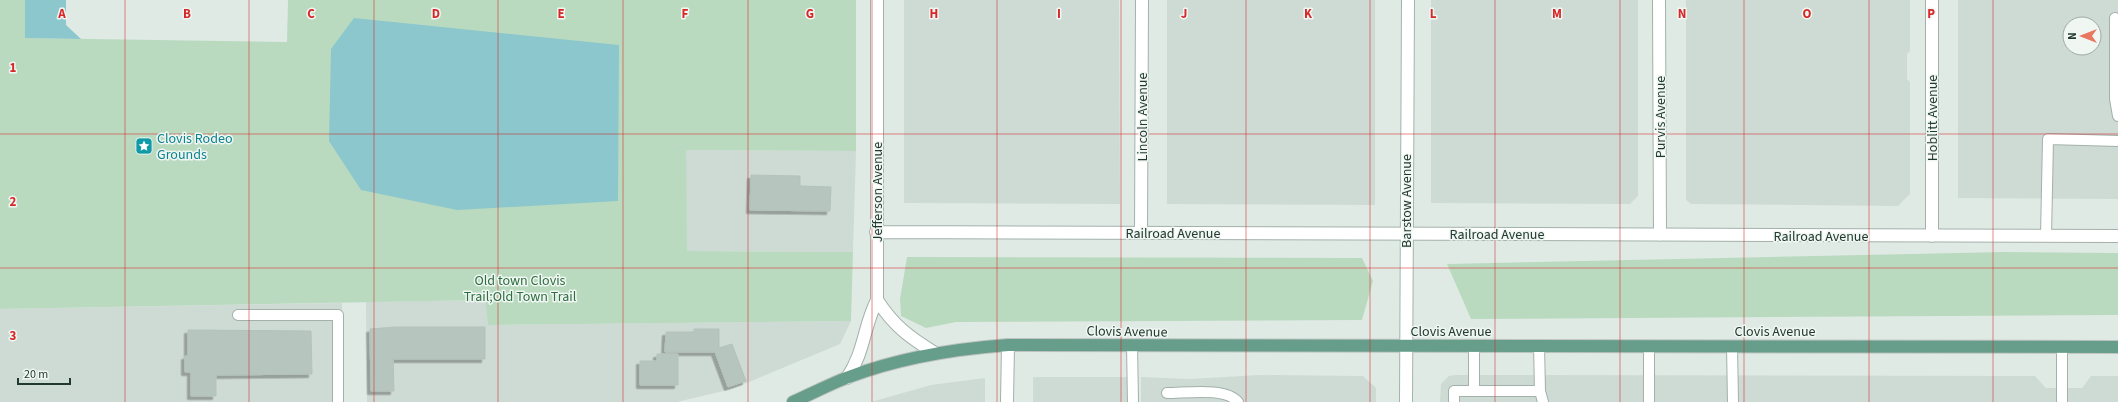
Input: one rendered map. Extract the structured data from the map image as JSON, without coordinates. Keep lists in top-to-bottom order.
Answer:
{
  "streets": {
    "main road": ["Clovis Avenue"],
    "street": [
      "Lincoln Avenue",
      "Purvis Avenue",
      "Hoblitt Avenue",
      "Jefferson Avenue",
      "Barstow Avenue",
      "Railroad Avenue"
    ]
  },
  "crossings": [
    ["Lincoln Avenue", "Railroad Avenue"],
    ["Purvis Avenue", "Railroad Avenue"],
    ["Hoblitt Avenue", "Railroad Avenue"],
    ["Jefferson Avenue", "Railroad Avenue"],
    ["Jefferson Avenue", "Clovis Avenue"],
    ["Barstow Avenue", "Railroad Avenue"],
    ["Barstow Avenue", "Clovis Avenue"]
  ],
  "parks": ["Old town Clovis Trail;Old Town Trail"],
  "places": {
    "place": ["Clovis Rodeo Grounds"]
  },
  "scale_bar": "20 m",
  "north": "left",
  "grid": {
    "columns": [
      "A",
      "B",
      "C",
      "D",
      "E",
      "F",
      "G",
      "H",
      "I",
      "J",
      "K",
      "L",
      "M",
      "N",
      "O",
      "P"
    ],
    "rows": ["1", "2", "3"]
  }
}
